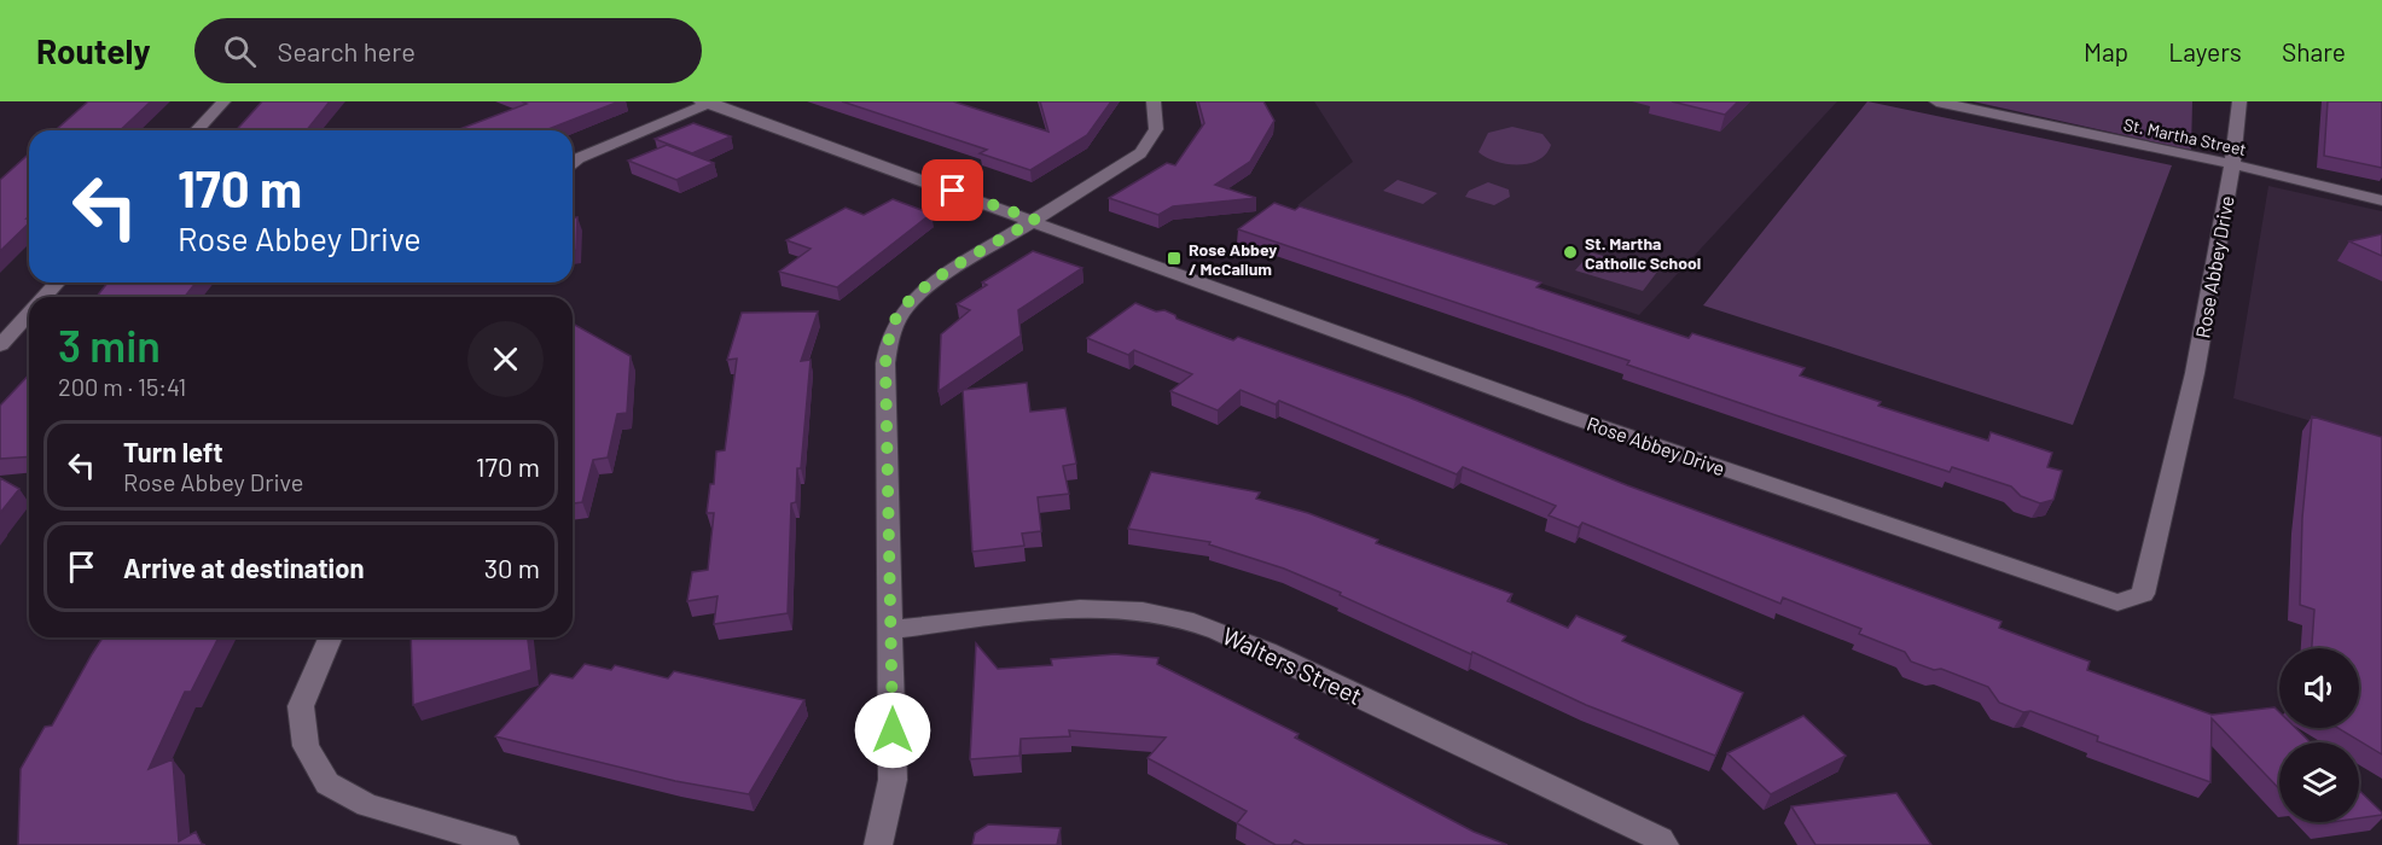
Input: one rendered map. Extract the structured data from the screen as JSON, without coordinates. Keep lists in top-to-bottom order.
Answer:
{
  "streets": {
    "street": ["St. Martha Street", "Rose Abbey Drive", "Walters Street"]
  },
  "crossings": [
    ["St. Martha Street", "Rose Abbey Drive"]
  ],
  "places": {
    "other": ["St. Martha Catholic School"],
    "transit": ["Rose Abbey / McCallum"]
  },
  "page": {
    "header": "Routely",
    "search": "Search here",
    "nav": ["Map", "Layers", "Share"],
    "turn": ["170 m", "Rose Abbey Drive"],
    "heading": ["3 min", "200 m · 15:41"],
    "list": [
      {
        "name": "Turn left",
        "note": "Rose Abbey Drive",
        "value": "170 m"
      },
      {
        "name": "Arrive at destination",
        "value": "30 m"
      }
    ]
  }
}
